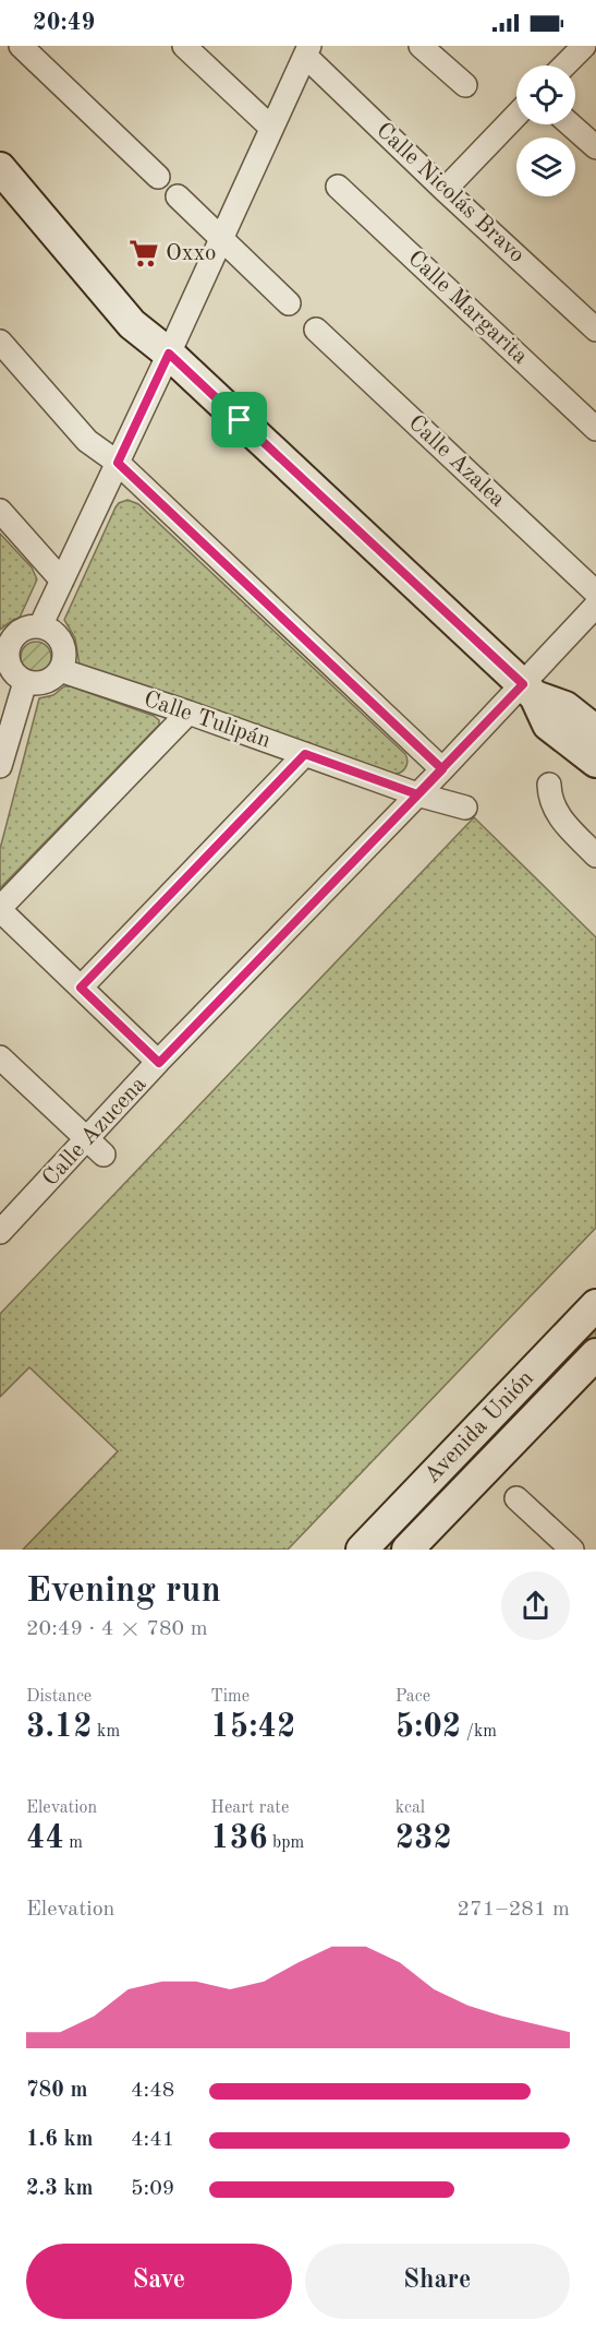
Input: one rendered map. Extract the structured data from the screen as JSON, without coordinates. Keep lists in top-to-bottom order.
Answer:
{
  "streets": {
    "street": [
      "Calle Nicolás Bravo",
      "Calle Margarita",
      "Calle Azalea",
      "Calle Tulipán",
      "Calle Azucena",
      "Avenida Unión"
    ]
  },
  "crossings": [
    ["Calle Tulipán", "Calle Azucena"]
  ],
  "places": {
    "supermarket": ["Oxxo"]
  },
  "page": {
    "status": "20:49",
    "heading": ["Evening run", "20:49 · 4 × 780 m"],
    "stats": [
      ["Distance", "3.12 km"],
      ["Time", "15:42"],
      ["Pace", "5:02 /km"],
      ["Elevation", "44 m"],
      ["Heart rate", "136 bpm"],
      ["kcal", "232"]
    ],
    "chart": ["Elevation", "271–281 m"],
    "list": [
      {
        "name": "780 m",
        "note": "4:48"
      },
      {
        "name": "1.6 km",
        "note": "4:41"
      },
      {
        "name": "2.3 km",
        "note": "5:09"
      }
    ],
    "buttons": ["Save", "Share"]
  }
}
